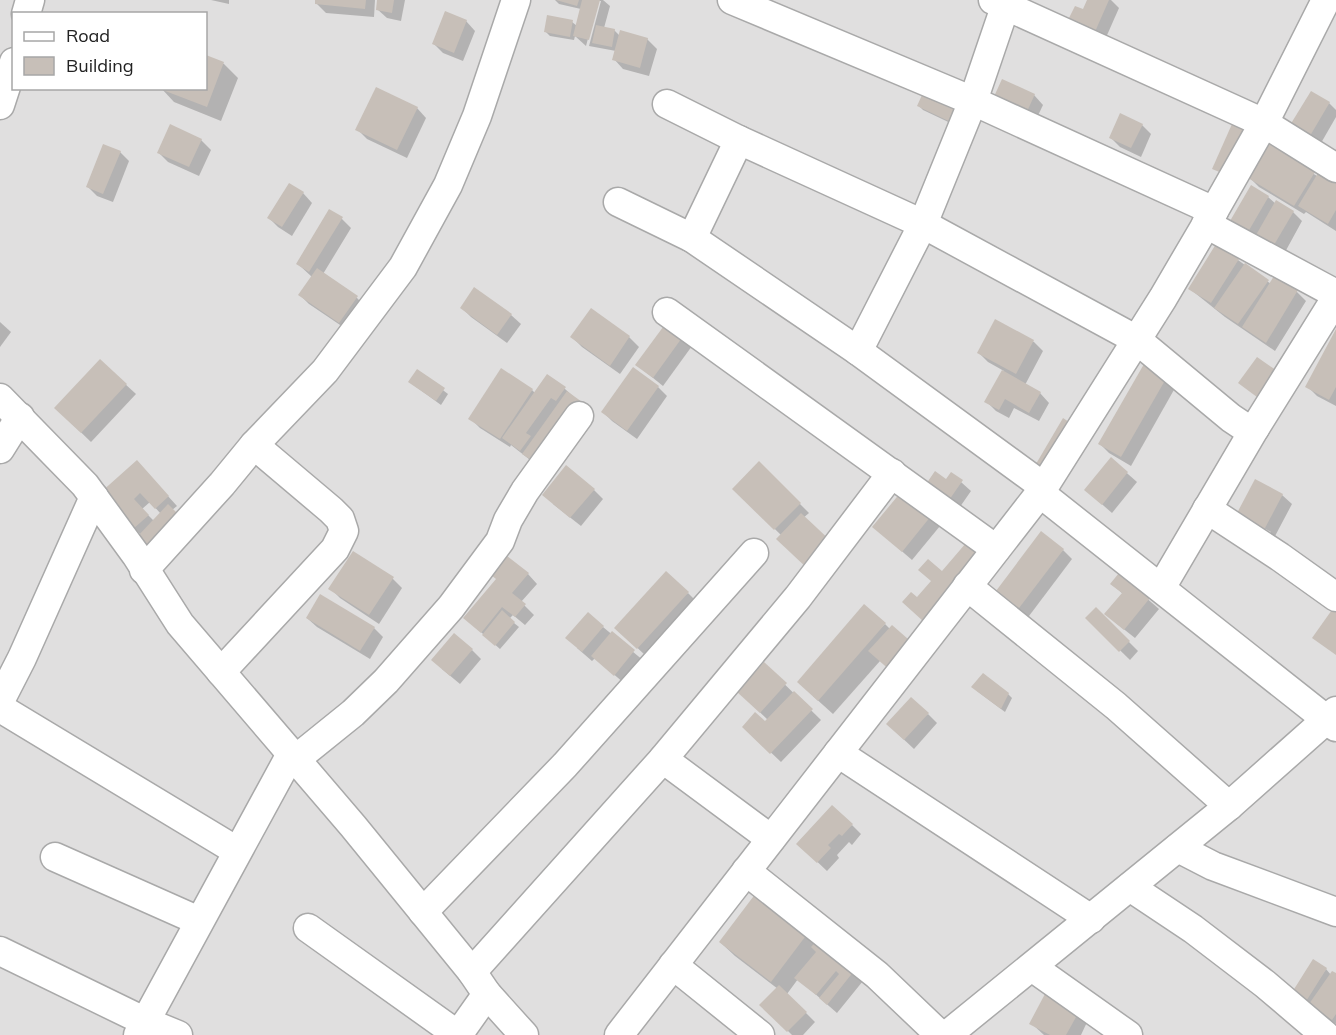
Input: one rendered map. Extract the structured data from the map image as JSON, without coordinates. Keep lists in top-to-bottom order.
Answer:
{
  "legend": ["Road", "Building"]
}
